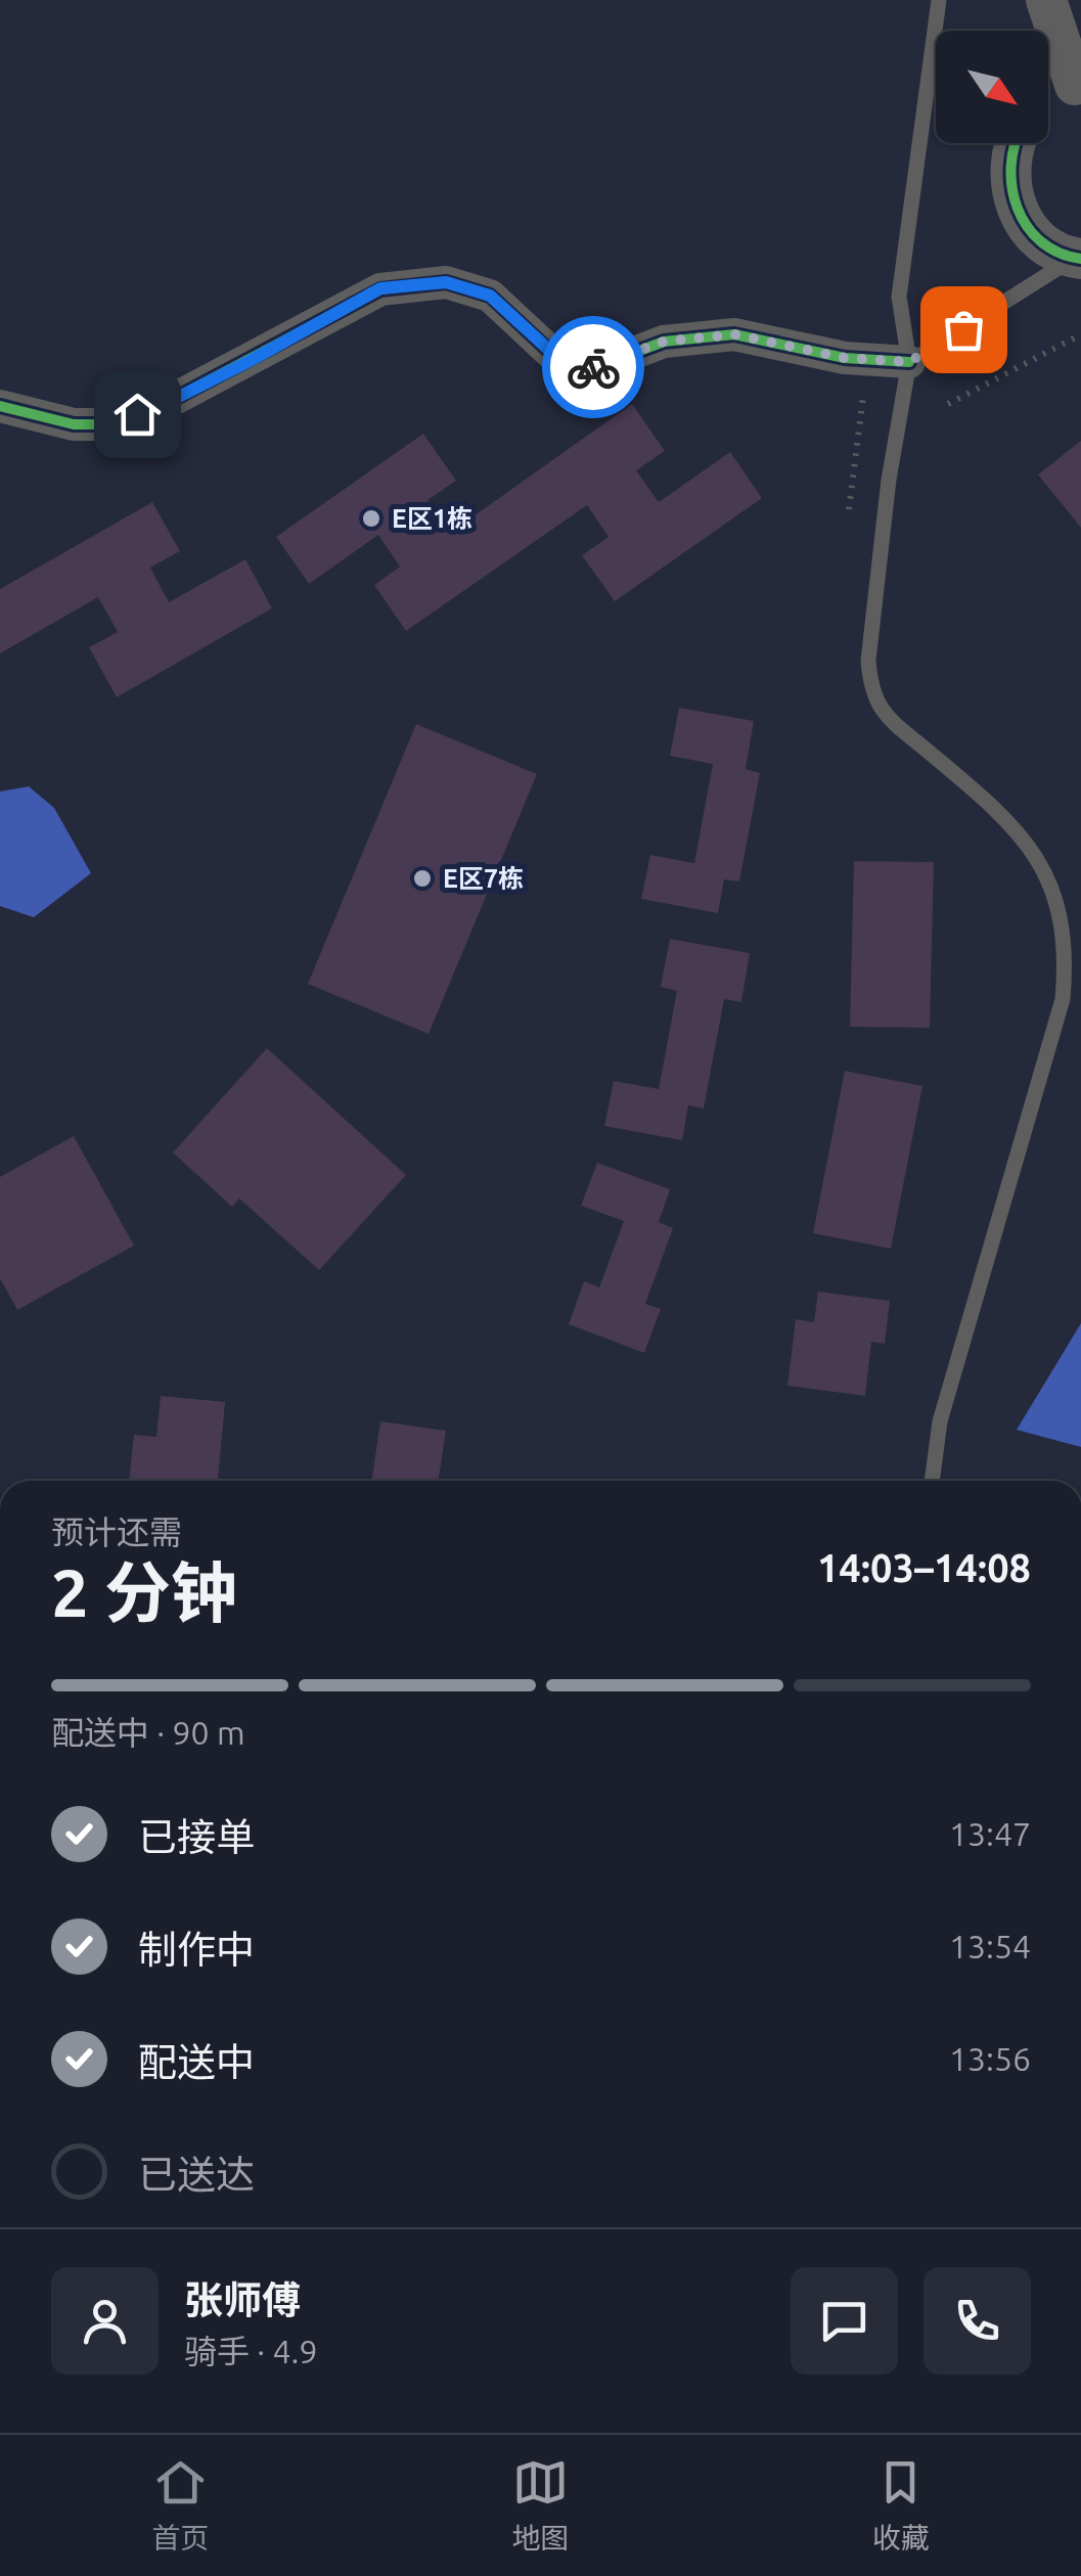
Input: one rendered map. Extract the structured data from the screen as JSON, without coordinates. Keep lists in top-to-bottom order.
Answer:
{
  "places": ["E区1栋", "E区7栋"],
  "north": "bottom right",
  "page": {
    "heading": ["2 分钟", "预计还需", "14:03–14:08"],
    "panel": ["张师傅", "骑手 · 4.9"],
    "bar": "配送中 · 90 m",
    "list": [
      ["已接单", "13:47"],
      ["制作中", "13:54"],
      ["配送中", "13:56"],
      "已送达"
    ],
    "tabs": ["首页", "地图", "收藏"]
  }
}
